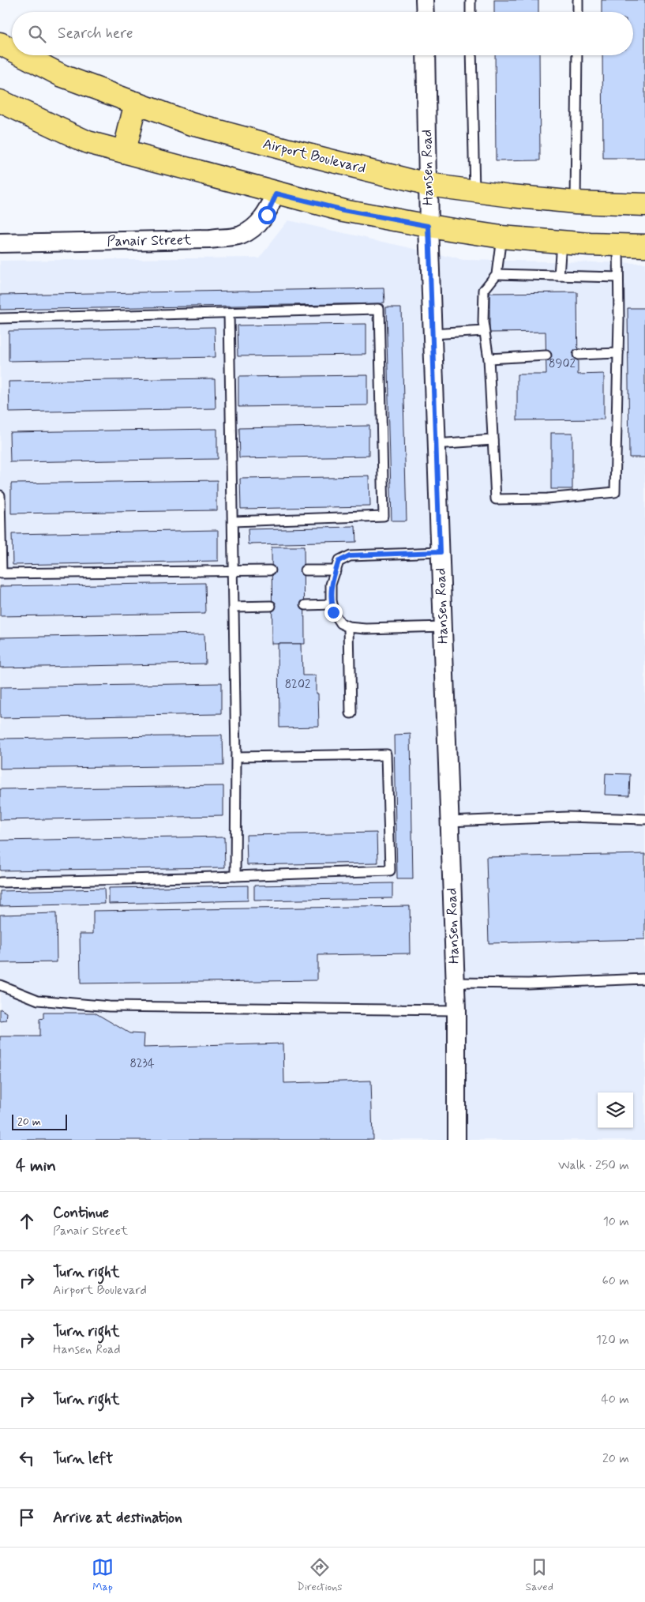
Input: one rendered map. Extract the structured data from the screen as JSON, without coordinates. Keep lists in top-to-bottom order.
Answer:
{
  "streets": {
    "main road": ["Airport Boulevard"],
    "street": ["Hansen Road", "Panair Street"]
  },
  "crossings": [
    ["Airport Boulevard", "Hansen Road"]
  ],
  "house_numbers": ["8902", "8202", "8234"],
  "scale_bar": "20 m",
  "page": {
    "search": "Search here",
    "scale": "20 m",
    "heading": ["4 min", "Walk · 250 m"],
    "list": [
      ["Continue", "Panair Street", "10 m"],
      ["Turn right", "Airport Boulevard", "60 m"],
      ["Turn right", "Hansen Road", "120 m"],
      ["Turn right", "40 m"],
      ["Turn left", "20 m"],
      "Arrive at destination"
    ],
    "nav": ["Map", "Directions", "Saved"]
  }
}
